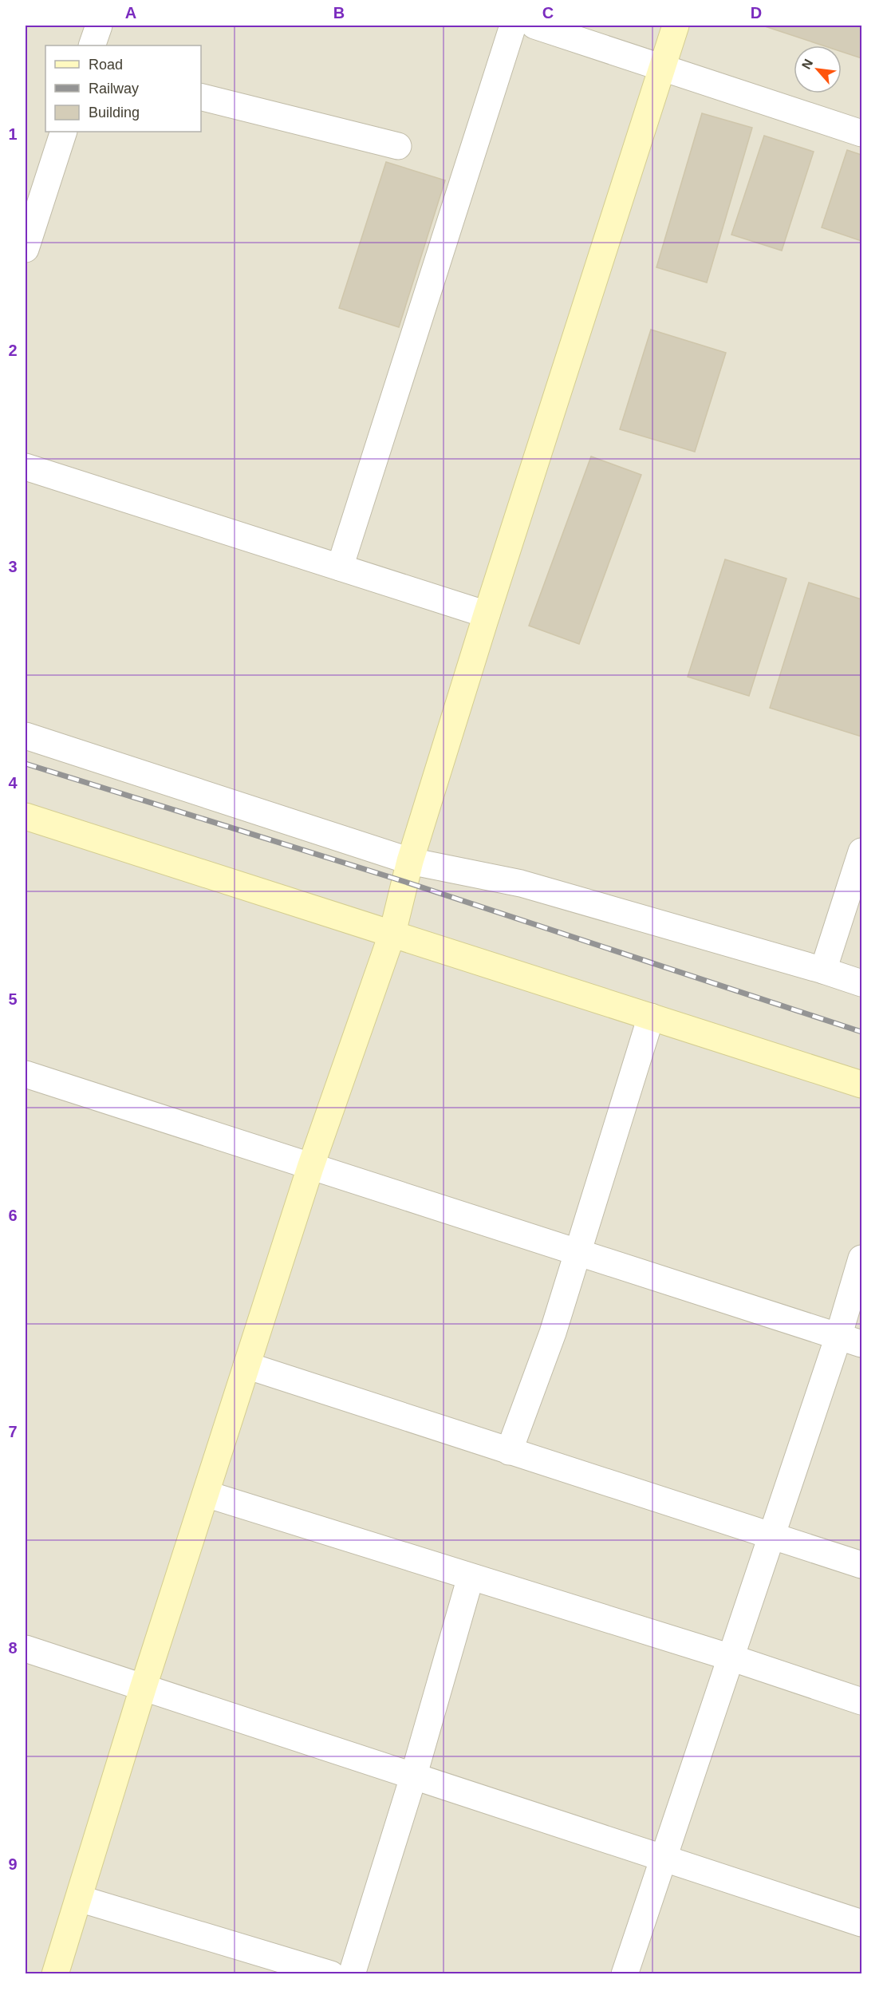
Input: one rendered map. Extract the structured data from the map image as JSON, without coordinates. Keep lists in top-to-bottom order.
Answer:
{
  "legend": ["Road", "Railway", "Building"],
  "north": "top left",
  "grid": {
    "columns": [
      "A",
      "B",
      "C",
      "D"
    ],
    "rows": [
      "1",
      "2",
      "3",
      "4",
      "5",
      "6",
      "7",
      "8",
      "9"
    ]
  }
}
